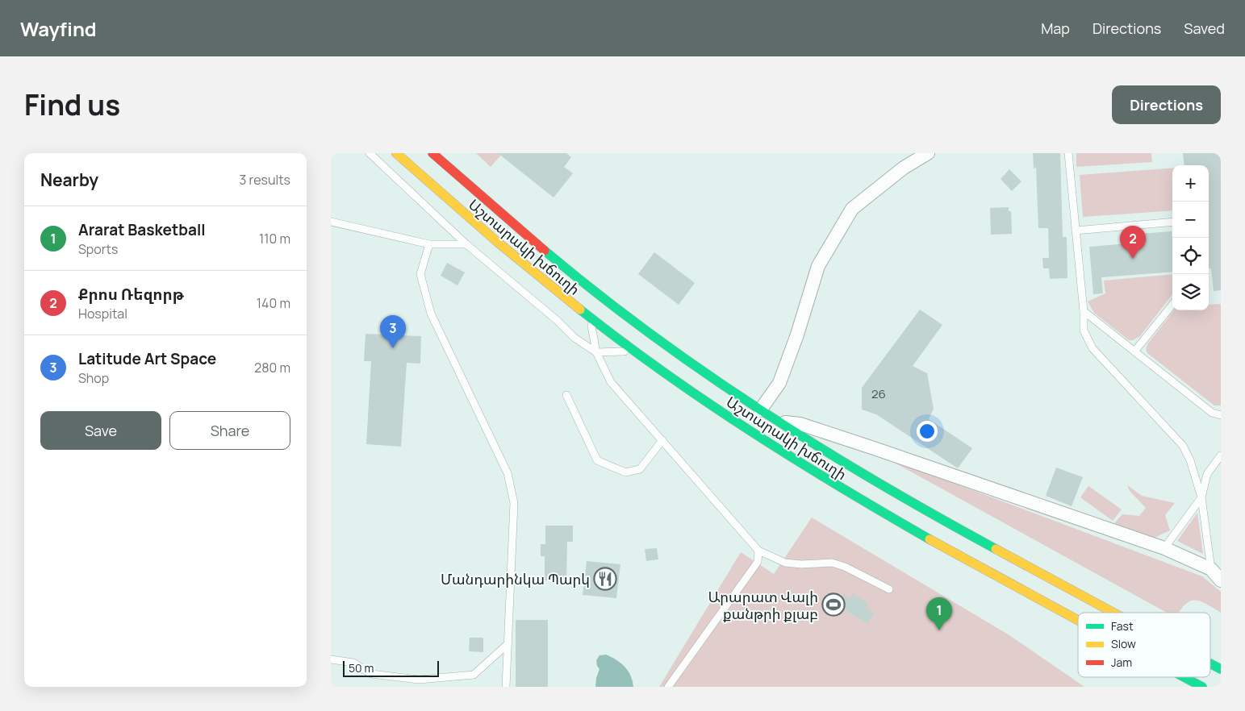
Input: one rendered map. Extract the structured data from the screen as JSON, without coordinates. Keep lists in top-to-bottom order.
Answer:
{
  "streets": {
    "highway": ["Աշտարակի խճուղի"]
  },
  "places": {
    "restaurant": ["Մանդարինկա Պարկ"],
    "sports": ["Արարատ Վալի քանթրի քլաբ"]
  },
  "house_numbers": ["26"],
  "legend": ["Fast", "Slow", "Jam"],
  "scale_bar": "50 m",
  "page": {
    "header": "Wayfind",
    "nav": ["Map", "Directions", "Saved"],
    "title": "Find us",
    "buttons": [
      "Directions",
      ["Save", "Share"]
    ],
    "heading": ["Nearby", "3 results"],
    "map_buttons": ["+", "−"],
    "list": [
      {
        "mark": "1",
        "name": "Ararat Basketball",
        "note": "Sports",
        "value": "110 m"
      },
      {
        "mark": "2",
        "name": "Քրոս Ռեզորթ",
        "note": "Hospital",
        "value": "140 m"
      },
      {
        "mark": "3",
        "name": "Latitude Art Space",
        "note": "Shop",
        "value": "280 m"
      }
    ],
    "pins": ["2", "3", "1"],
    "scale": "50 m"
  }
}
